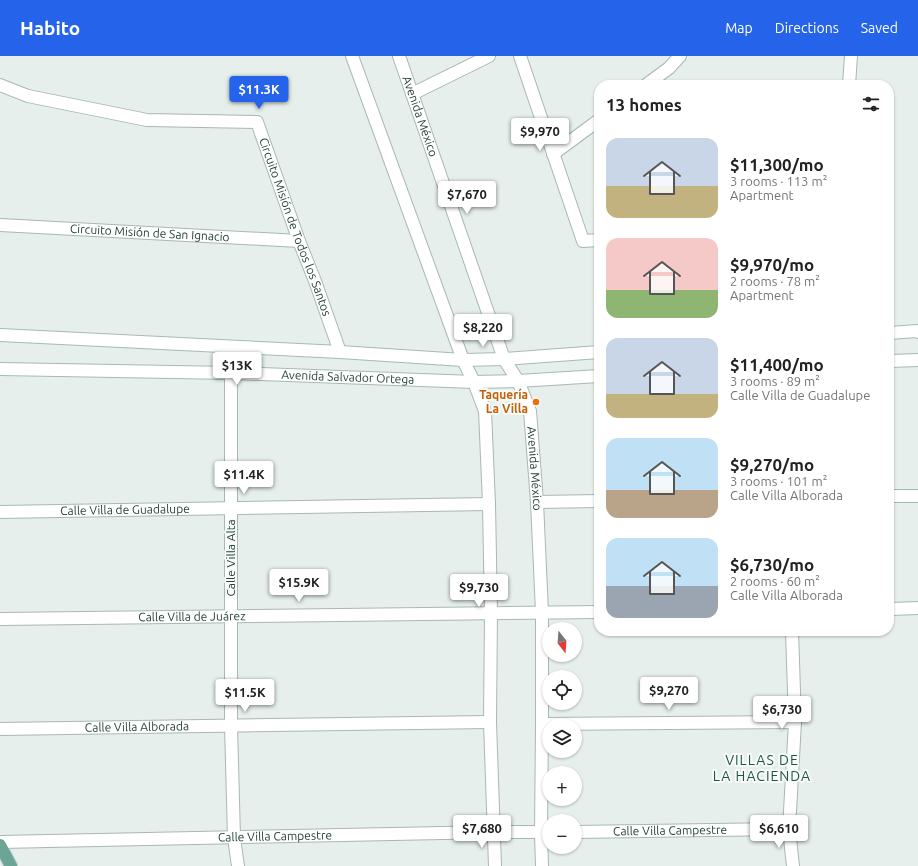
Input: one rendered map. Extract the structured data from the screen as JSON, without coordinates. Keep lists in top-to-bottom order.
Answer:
{
  "streets": {
    "street": [
      "Avenida México",
      "Circuito Misión de Todos los Santos",
      "Circuito Misión de San Ignacio",
      "Avenida Salvador Ortega",
      "Calle Villa de Guadalupe",
      "Calle Villa Alta",
      "Calle Villa de Juárez",
      "Calle Villa Alborada",
      "Calle Villa Campestre"
    ]
  },
  "crossings": [
    ["Avenida México", "Avenida Salvador Ortega"],
    ["Avenida México", "Calle Villa de Juárez"],
    ["Circuito Misión de Todos los Santos", "Circuito Misión de San Ignacio"],
    ["Circuito Misión de Todos los Santos", "Avenida Salvador Ortega"],
    ["Avenida Salvador Ortega", "Calle Villa Alta"],
    ["Calle Villa de Guadalupe", "Calle Villa Alta"],
    ["Calle Villa Alta", "Calle Villa de Juárez"],
    ["Calle Villa Alta", "Calle Villa Alborada"],
    ["Calle Villa Alta", "Calle Villa Campestre"]
  ],
  "districts": ["VILLAS DE LA HACIENDA"],
  "places": ["Taquería La Villa"],
  "north": "bottom",
  "page": {
    "header": "Habito",
    "nav": ["Map", "Directions", "Saved"],
    "price": [
      "$11.3K",
      "$9,970",
      "$7,670",
      "$8,220",
      "$13K",
      "$11.4K",
      "$15.9K",
      "$9,730",
      "$9,270",
      "$11.5K",
      "$6,730",
      "$7,680",
      "$6,610"
    ],
    "heading": "13 homes",
    "list": [
      {
        "name": "$11,300/mo",
        "note": "3 rooms · 113 m² · Apartment"
      },
      {
        "name": "$9,970/mo",
        "note": "2 rooms · 78 m² · Apartment"
      },
      {
        "name": "$11,400/mo",
        "note": "3 rooms · 89 m² · Calle Villa de Guadalupe"
      },
      {
        "name": "$9,270/mo",
        "note": "3 rooms · 101 m² · Calle Villa Alborada"
      },
      {
        "name": "$6,730/mo",
        "note": "2 rooms · 60 m² · Calle Villa Alborada"
      }
    ],
    "map_buttons": ["+", "−"]
  }
}
